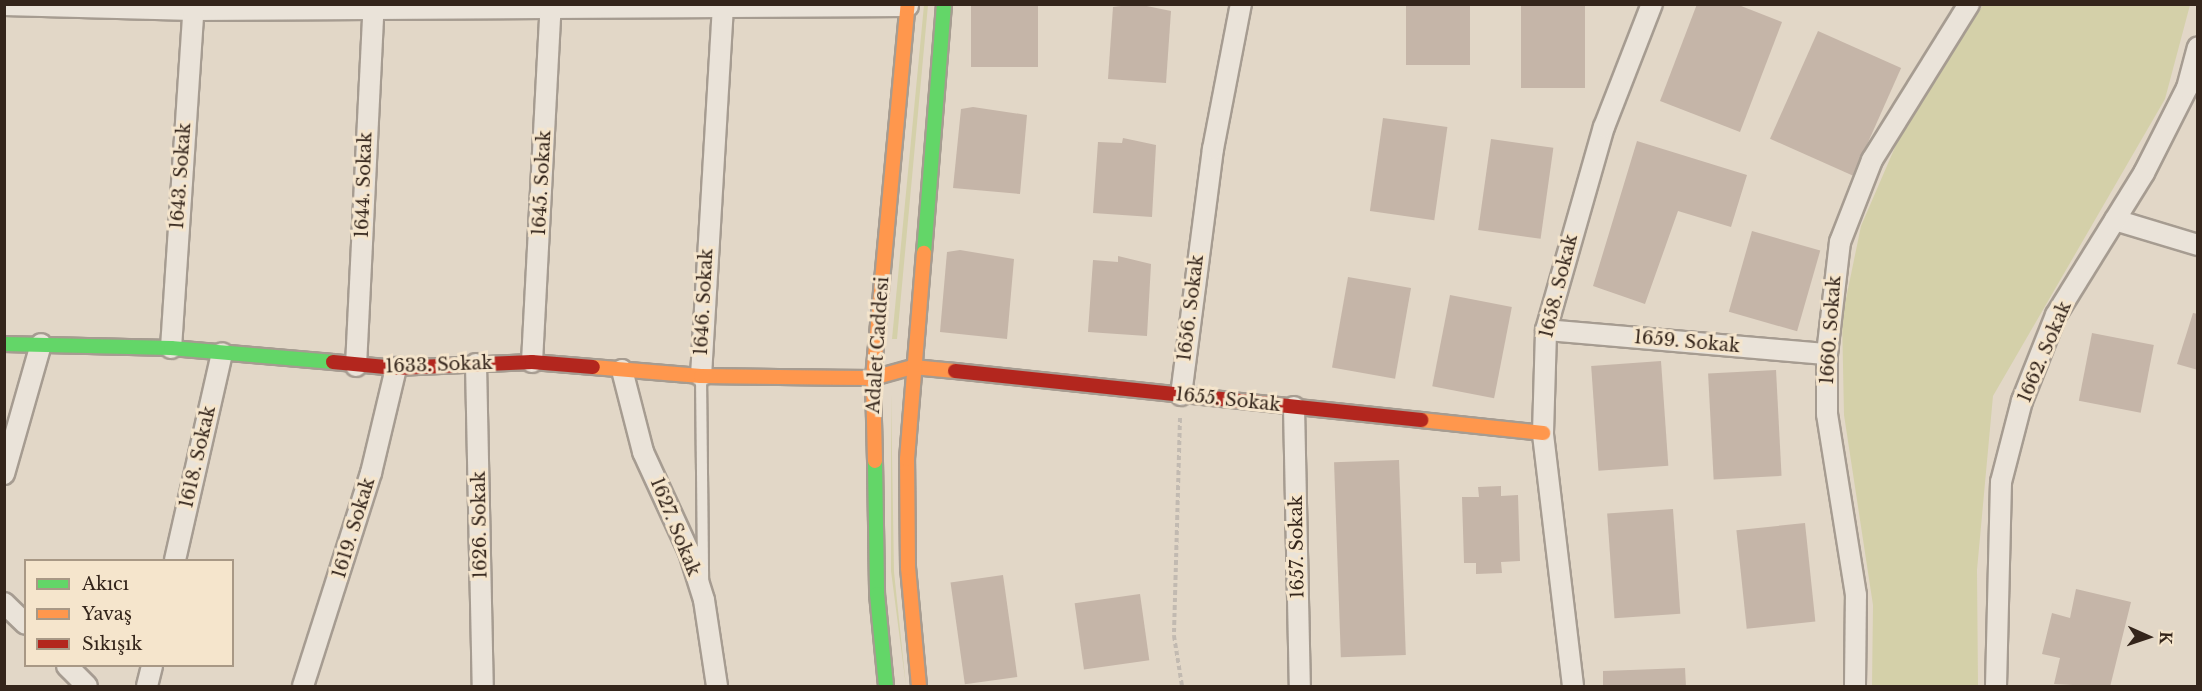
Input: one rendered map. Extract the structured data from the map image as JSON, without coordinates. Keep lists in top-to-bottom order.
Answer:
{
  "streets": {
    "street": [
      "1643. Sokak",
      "1645. Sokak",
      "1644. Sokak",
      "1658. Sokak",
      "1646. Sokak",
      "1656. Sokak",
      "1660. Sokak",
      "1659. Sokak",
      "Adalet Caddesi",
      "1662. Sokak",
      "1633. Sokak",
      "1655. Sokak",
      "1618. Sokak",
      "1626. Sokak",
      "1627. Sokak",
      "1619. Sokak",
      "1657. Sokak"
    ]
  },
  "crossings": [
    ["1643. Sokak", "1633. Sokak"],
    ["1645. Sokak", "1633. Sokak"],
    ["1644. Sokak", "1633. Sokak"],
    ["1658. Sokak", "1659. Sokak"],
    ["1658. Sokak", "1655. Sokak"],
    ["1646. Sokak", "1633. Sokak"],
    ["1646. Sokak", "1627. Sokak"],
    ["1656. Sokak", "1655. Sokak"],
    ["1660. Sokak", "1659. Sokak"],
    ["Adalet Caddesi", "1633. Sokak"],
    ["1633. Sokak", "1655. Sokak"],
    ["1633. Sokak", "1618. Sokak"],
    ["1633. Sokak", "1626. Sokak"],
    ["1633. Sokak", "1627. Sokak"],
    ["1633. Sokak", "1619. Sokak"],
    ["1655. Sokak", "1657. Sokak"]
  ],
  "legend": ["Akıcı", "Yavaş", "Sıkışık"],
  "north": "right"
}
